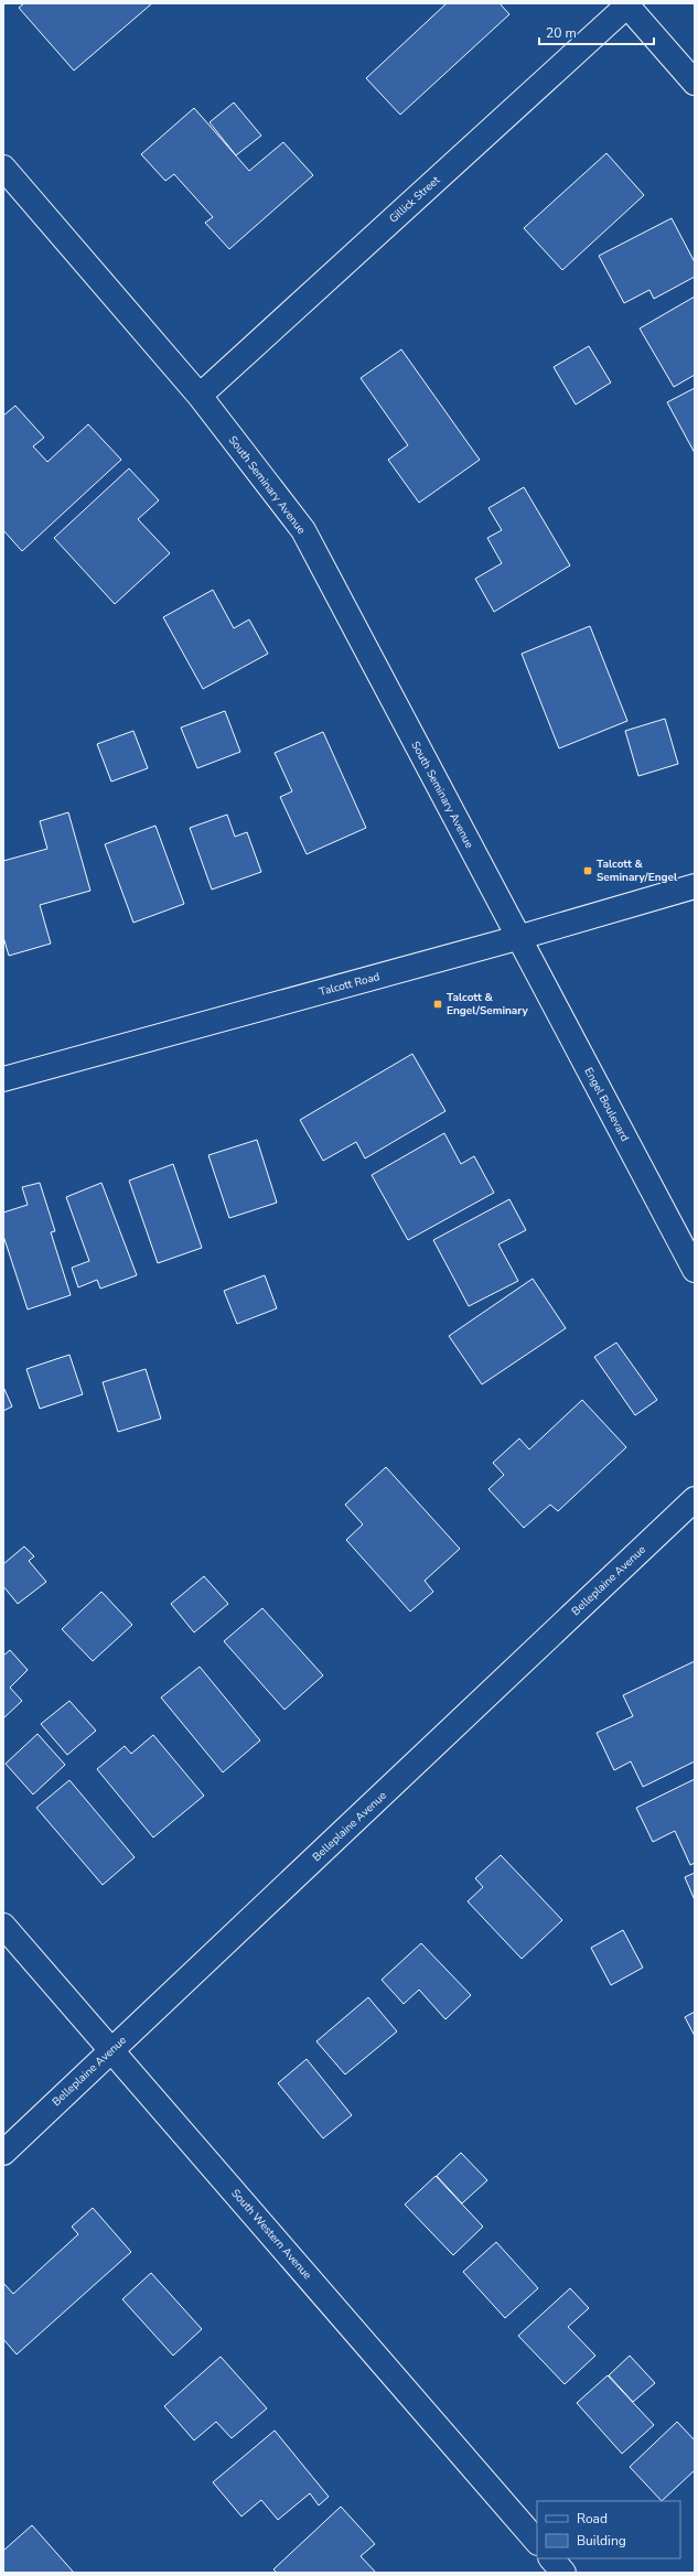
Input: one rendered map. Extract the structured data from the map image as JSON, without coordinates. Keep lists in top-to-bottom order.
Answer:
{
  "streets": {
    "street": [
      "Gillick Street",
      "South Seminary Avenue",
      "Talcott Road",
      "Engel Boulevard",
      "Belleplaine Avenue",
      "South Western Avenue"
    ]
  },
  "crossings": [
    ["Gillick Street", "South Seminary Avenue"],
    ["South Seminary Avenue", "Talcott Road"],
    ["South Seminary Avenue", "Engel Boulevard"],
    ["Talcott Road", "Engel Boulevard"],
    ["Belleplaine Avenue", "South Western Avenue"]
  ],
  "places": {
    "transit": ["Talcott & Seminary/Engel", "Talcott & Engel/Seminary"]
  },
  "legend": ["Road", "Building"],
  "scale_bar": "20 m"
}
